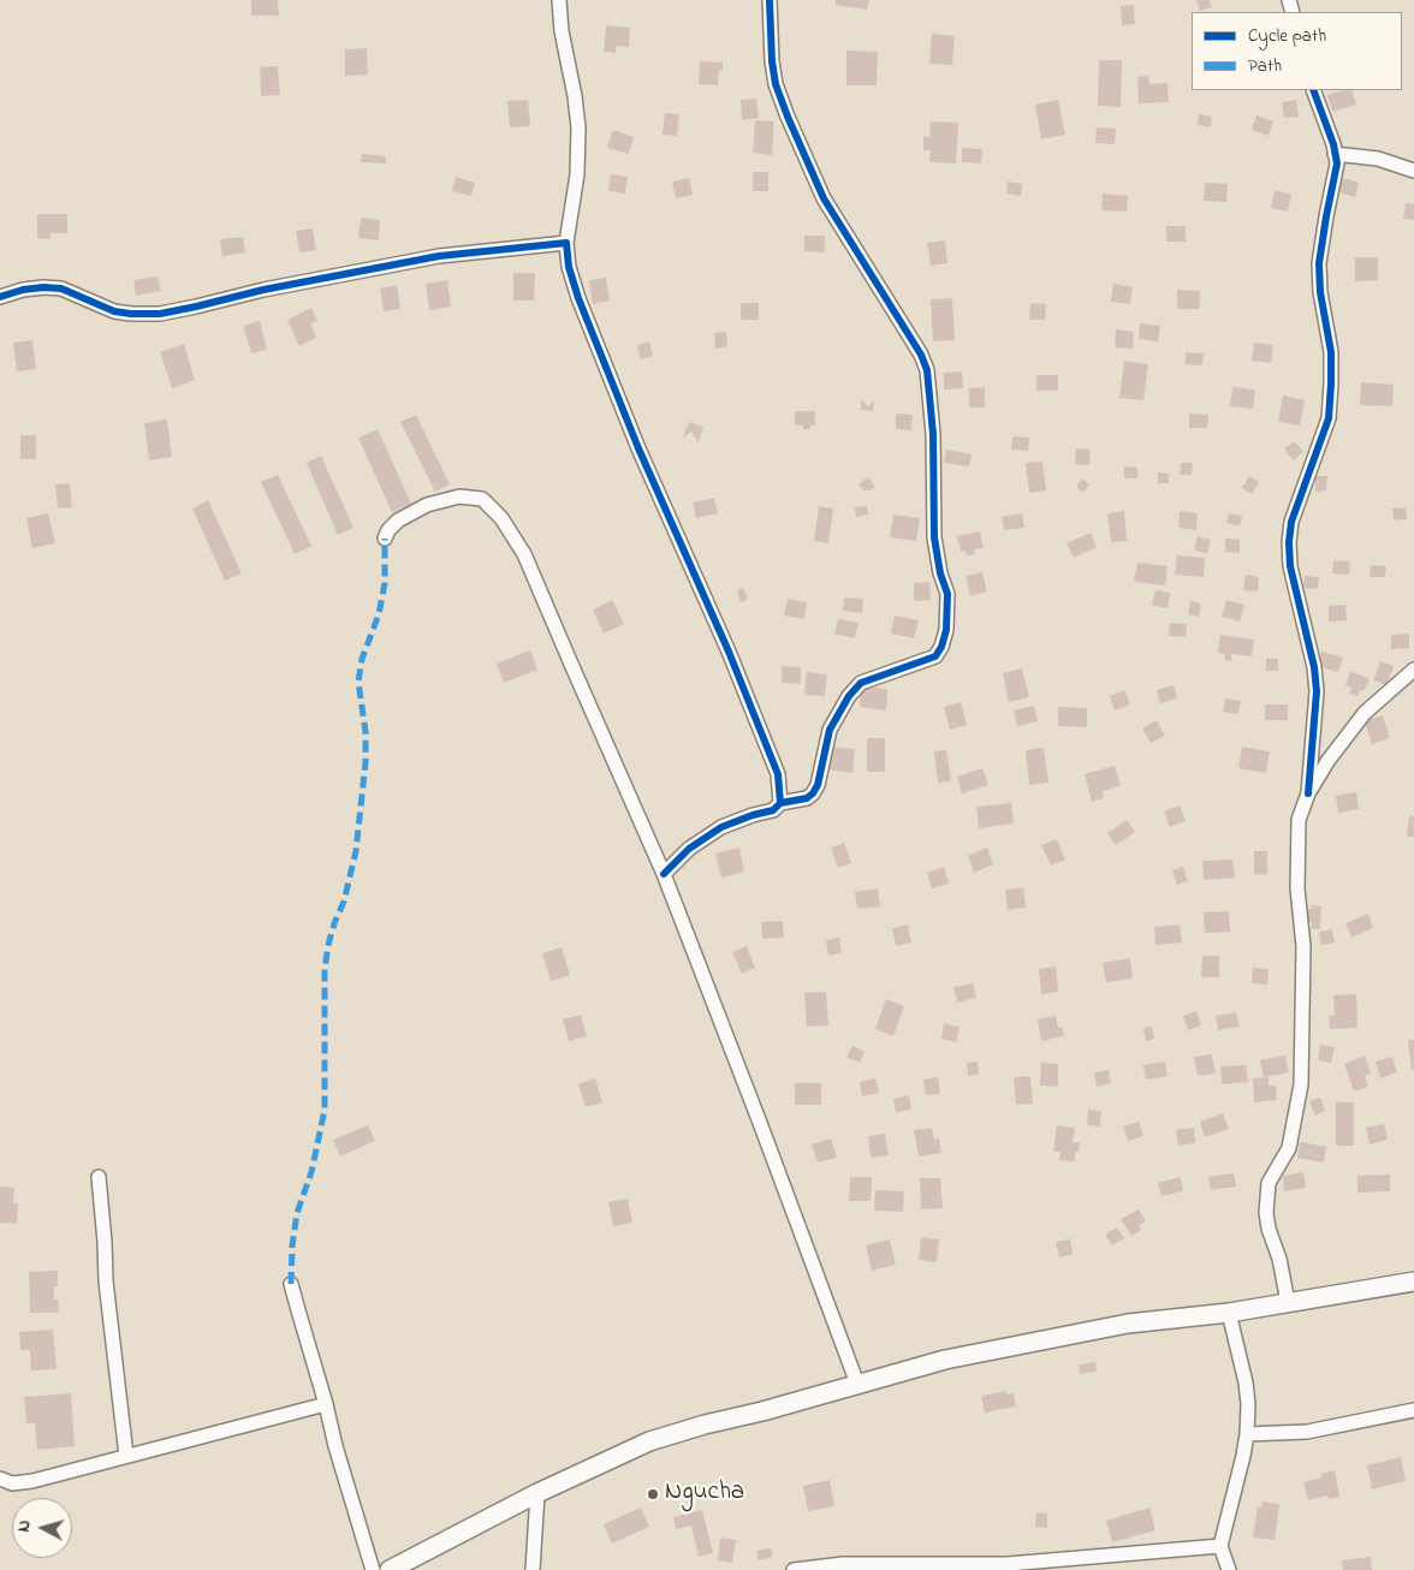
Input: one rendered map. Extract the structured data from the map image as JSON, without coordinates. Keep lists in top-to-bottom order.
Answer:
{
  "places": ["Ngucha"],
  "legend": ["Cycle path", "Path"],
  "north": "left"
}
